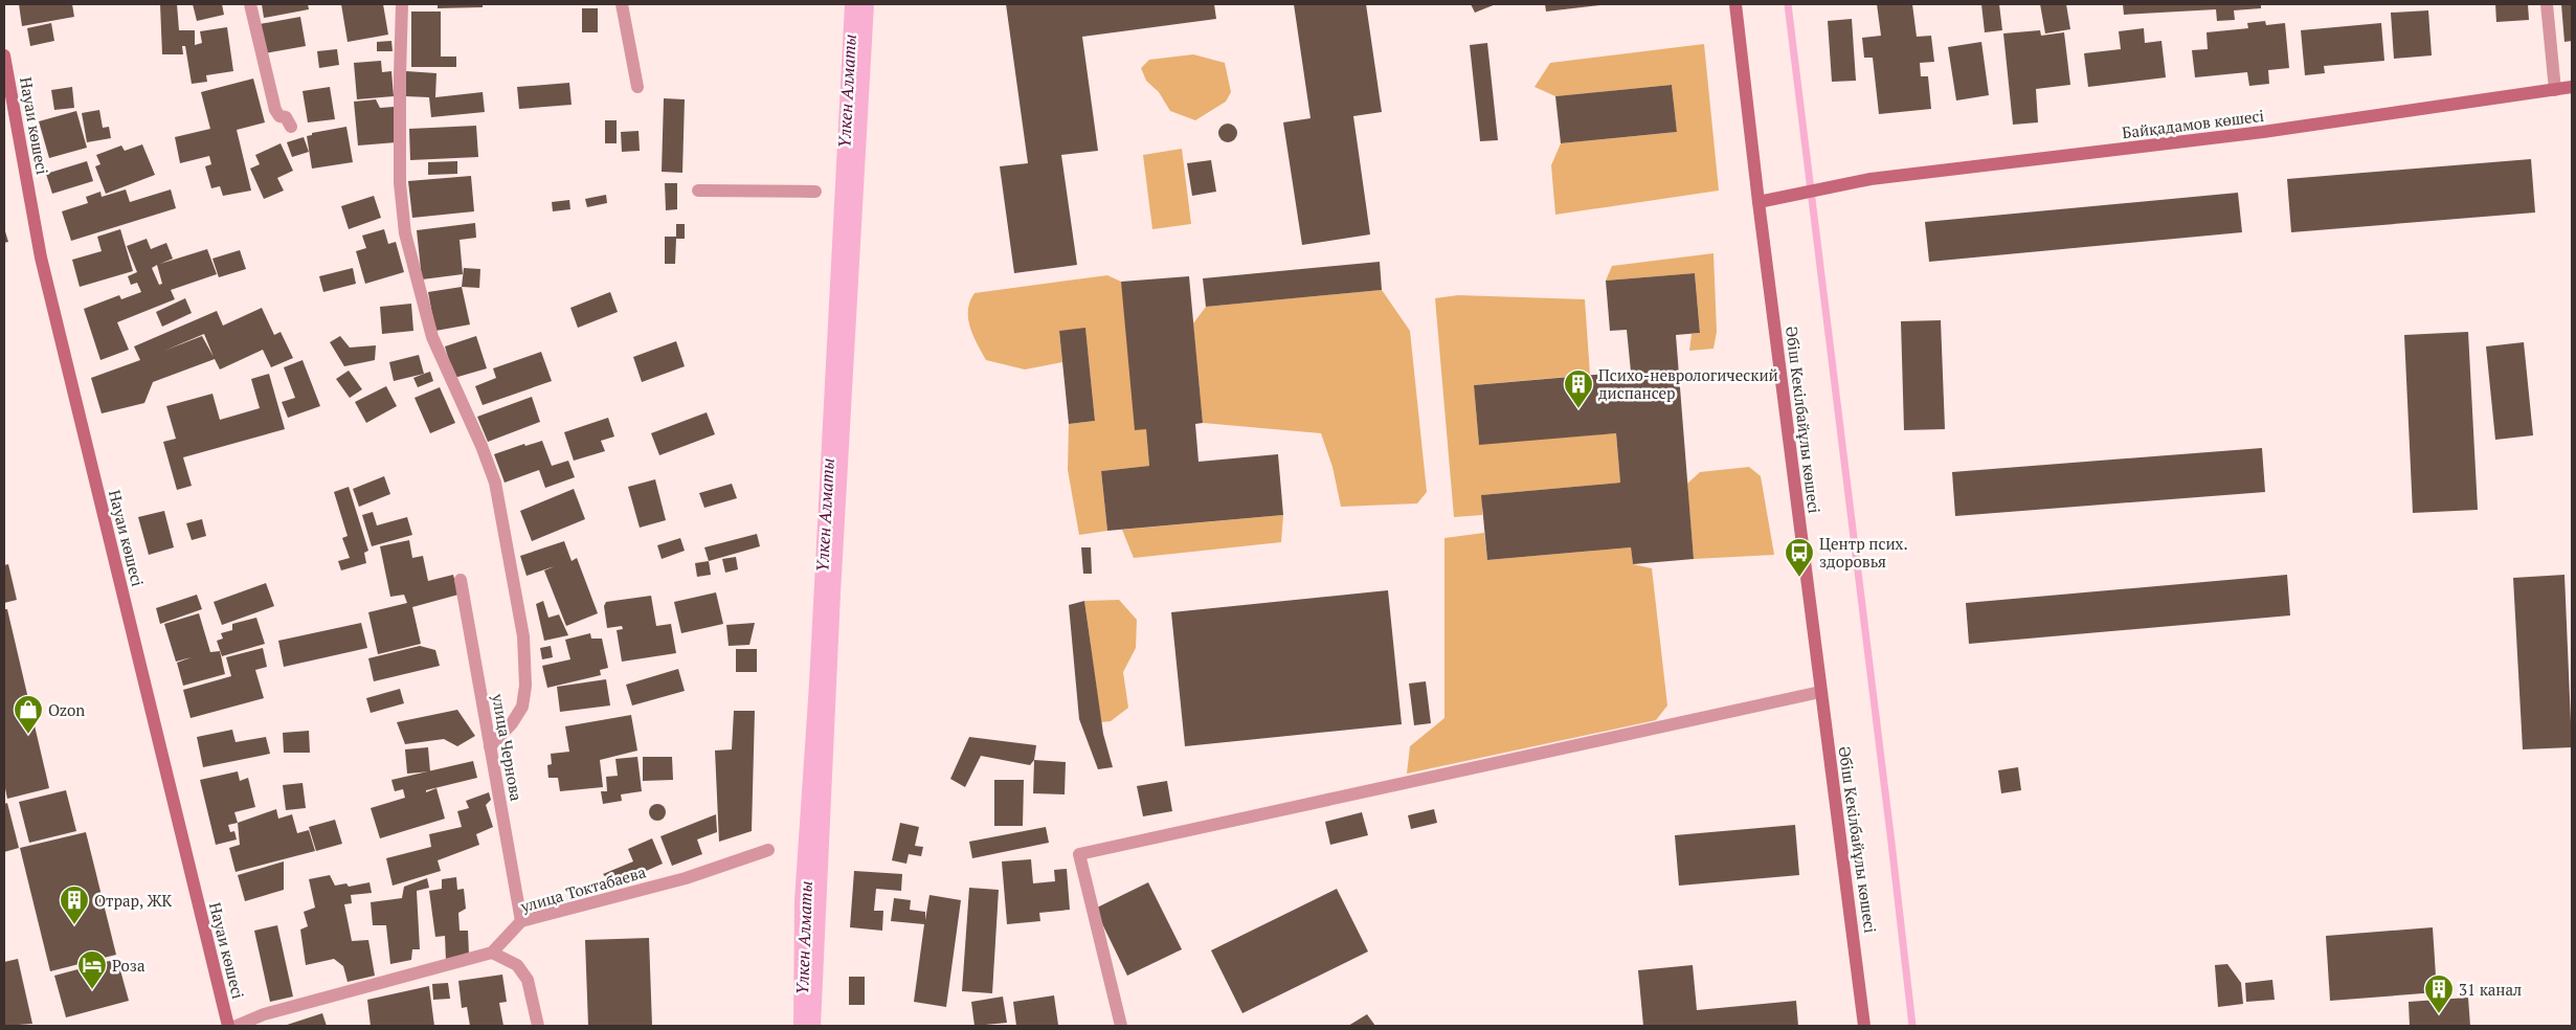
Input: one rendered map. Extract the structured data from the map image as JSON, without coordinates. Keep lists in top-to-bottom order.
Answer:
{
  "streets": {
    "street": [
      "Байқадамов көшесі",
      "Науаи көшесі",
      "Әбіш Кекілбайұлы көшесі",
      "улица Чернова",
      "улица Токтабаева"
    ]
  },
  "crossings": [
    ["Байқадамов көшесі", "Әбіш Кекілбайұлы көшесі"],
    ["улица Чернова", "улица Токтабаева"]
  ],
  "water": ["Үлкен Алматы"],
  "places": {
    "building": ["Психо-неврологический диспансер", "Отрар, ЖК", "31 канал"],
    "bus stop": ["Центр псих. здоровья"],
    "shop": ["Ozon"],
    "hotel": ["Роза"]
  }
}
